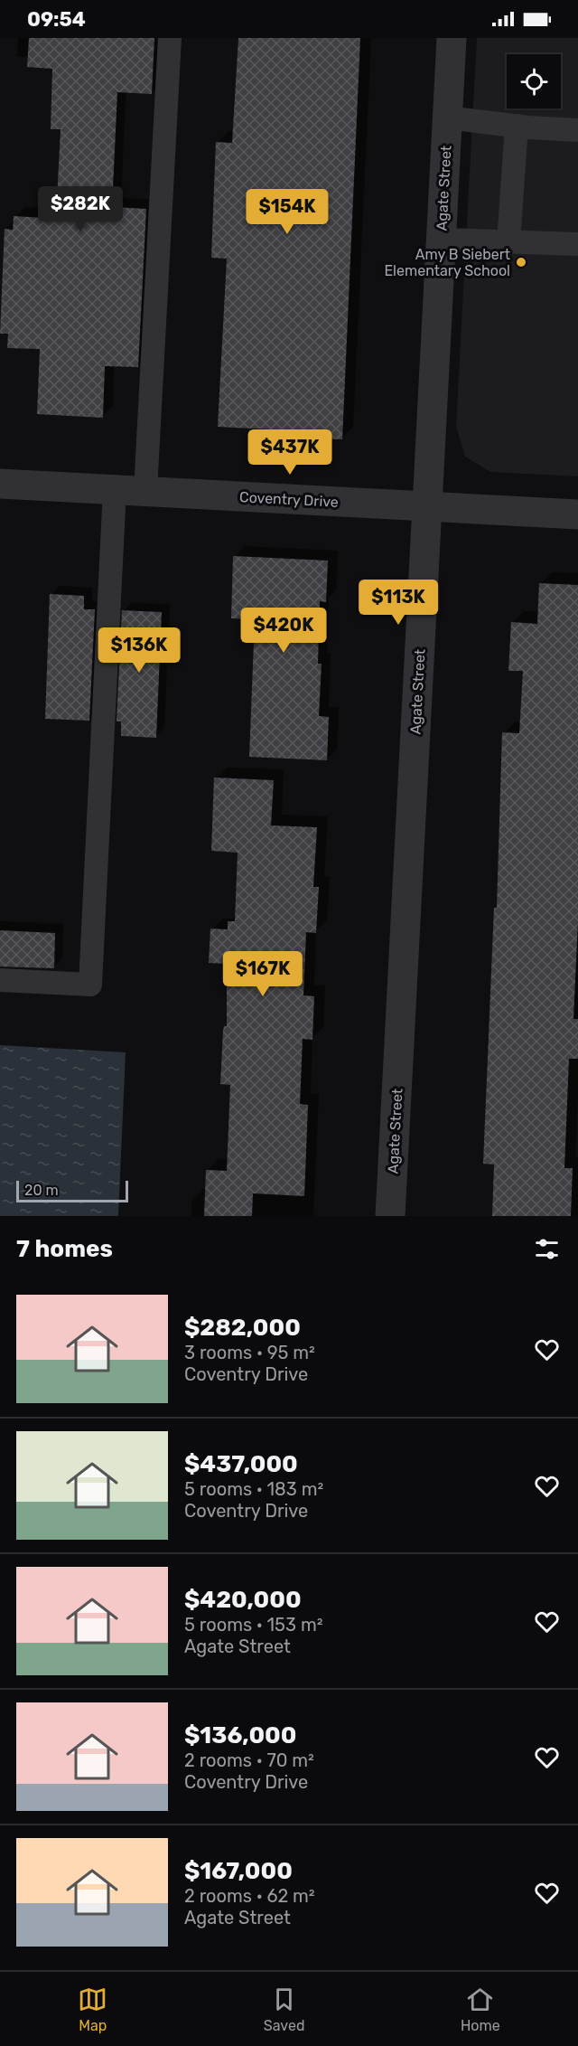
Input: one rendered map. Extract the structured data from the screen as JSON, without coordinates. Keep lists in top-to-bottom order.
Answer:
{
  "streets": {
    "street": ["Agate Street", "Coventry Drive"]
  },
  "crossings": [
    ["Agate Street", "Coventry Drive"]
  ],
  "places": ["Amy B Siebert Elementary School"],
  "scale_bar": "20 m",
  "page": {
    "status": "09:54",
    "price": [
      "$282K",
      "$154K",
      "$437K",
      "$113K",
      "$420K",
      "$136K",
      "$167K"
    ],
    "scale": "20 m",
    "heading": "7 homes",
    "list": [
      {
        "name": "$282,000",
        "note": "3 rooms · 95 m² · Coventry Drive"
      },
      {
        "name": "$437,000",
        "note": "5 rooms · 183 m² · Coventry Drive"
      },
      {
        "name": "$420,000",
        "note": "5 rooms · 153 m² · Agate Street"
      },
      {
        "name": "$136,000",
        "note": "2 rooms · 70 m² · Coventry Drive"
      },
      {
        "name": "$167,000",
        "note": "2 rooms · 62 m² · Agate Street"
      }
    ],
    "tabs": ["Map", "Saved", "Home"]
  }
}
